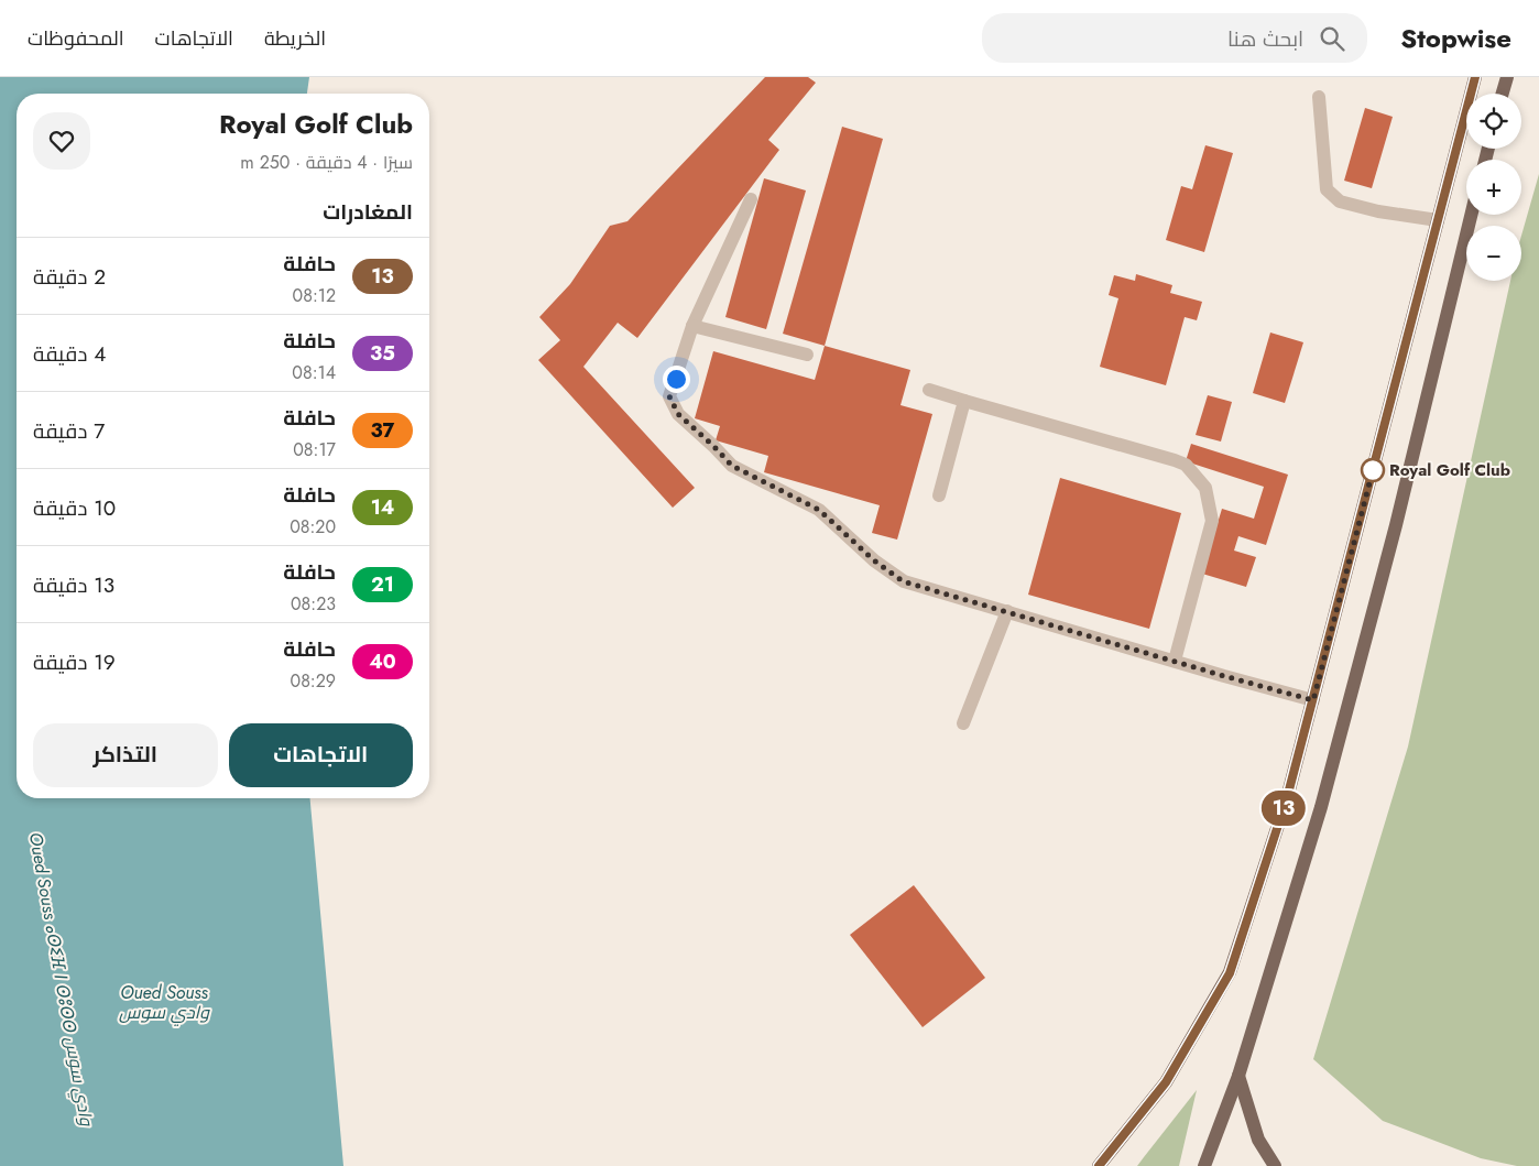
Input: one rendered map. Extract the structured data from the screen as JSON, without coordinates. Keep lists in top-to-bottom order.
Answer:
{
  "water": ["Oued Souss ⴰⵙⵉⴼ ⵏ ⵙⵓⵙⵙ وادي سوس", "Oued Souss وادي سوس"],
  "places": ["Royal Golf Club"],
  "lines": ["bus line 13"],
  "page": {
    "header": "Stopwise",
    "search": "ابحث هنا",
    "nav": ["الخريطة", "الاتجاهات", "المحفوظات"],
    "on_map": "13",
    "map_buttons": ["+", "−"],
    "heading": [
      ["Royal Golf Club", "سيرًا · 4 دقيقة · 250 m"],
      "المغادرات"
    ],
    "list": [
      {
        "mark": "13",
        "name": "حافلة",
        "note": "08:12",
        "value": "2 دقيقة"
      },
      {
        "mark": "35",
        "name": "حافلة",
        "note": "08:14",
        "value": "4 دقيقة"
      },
      {
        "mark": "37",
        "name": "حافلة",
        "note": "08:17",
        "value": "7 دقيقة"
      },
      {
        "mark": "14",
        "name": "حافلة",
        "note": "08:20",
        "value": "10 دقيقة"
      },
      {
        "mark": "21",
        "name": "حافلة",
        "note": "08:23",
        "value": "13 دقيقة"
      },
      {
        "mark": "40",
        "name": "حافلة",
        "note": "08:29",
        "value": "19 دقيقة"
      }
    ],
    "buttons": ["الاتجاهات", "التذاكر"]
  }
}
